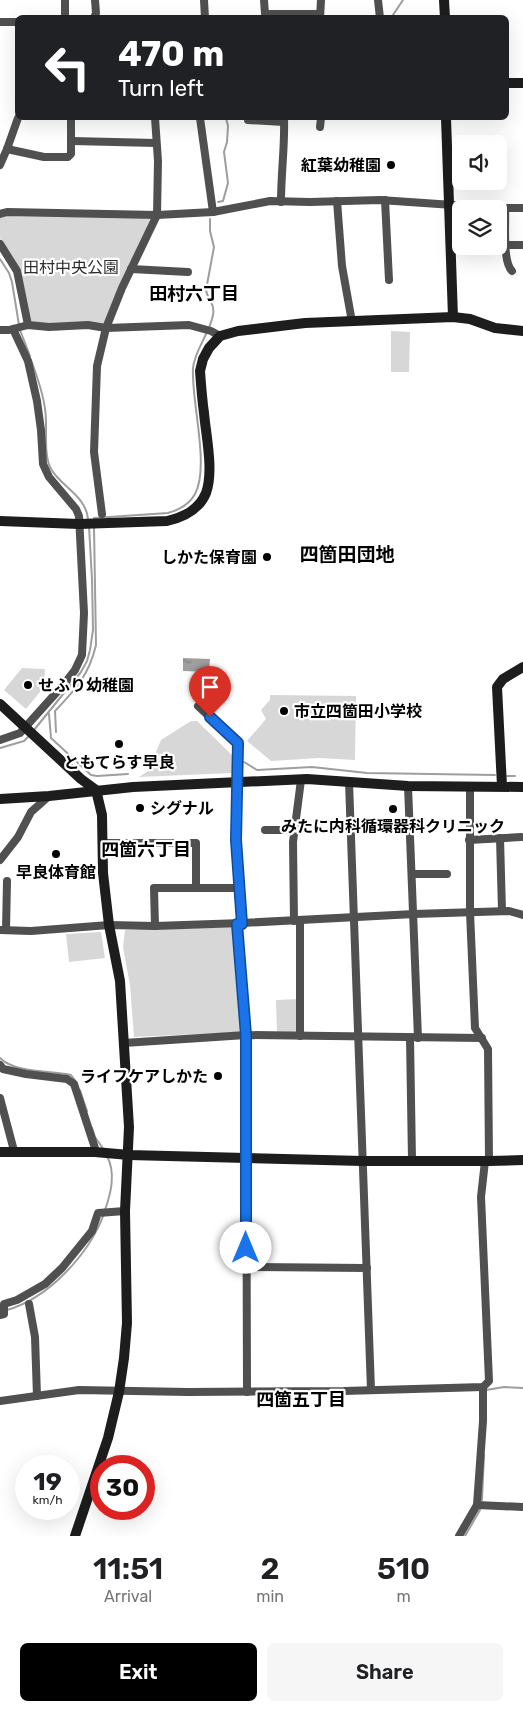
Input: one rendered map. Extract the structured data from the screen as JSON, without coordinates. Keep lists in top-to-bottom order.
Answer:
{
  "districts": [
    "田村六丁目",
    "四箇田団地",
    "四箇六丁目",
    "四箇五丁目"
  ],
  "parks": ["田村中央公園"],
  "places": [
    "紅葉幼稚園",
    "しかた保育園",
    "せふり幼稚園",
    "市立四箇田小学校",
    "ともてらす早良",
    "シグナル",
    "みたに内科循環器科クリニック",
    "早良体育館",
    "ライフケアしかた"
  ],
  "page": {
    "turn": ["470 m", "Turn left"],
    "speed": "19 km/h",
    "limit": "30",
    "eta": [
      "11:51",
      "Arrival",
      "2",
      "min",
      "510",
      "m"
    ],
    "buttons": ["Exit", "Share"]
  }
}
